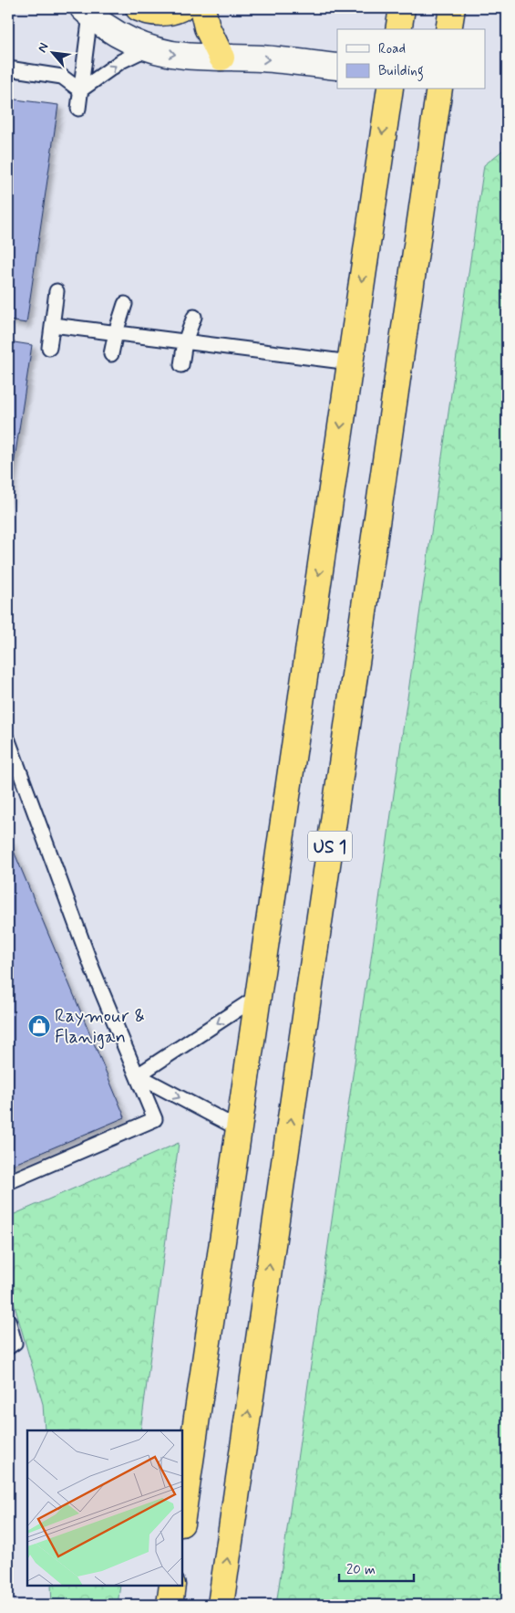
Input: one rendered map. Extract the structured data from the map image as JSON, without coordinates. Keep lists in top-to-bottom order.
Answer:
{
  "streets": {
    "highway": ["US 1"]
  },
  "places": {
    "shop": ["Raymour & Flanigan"]
  },
  "legend": ["Road", "Building"],
  "scale_bar": "20 m",
  "north": "top left"
}
